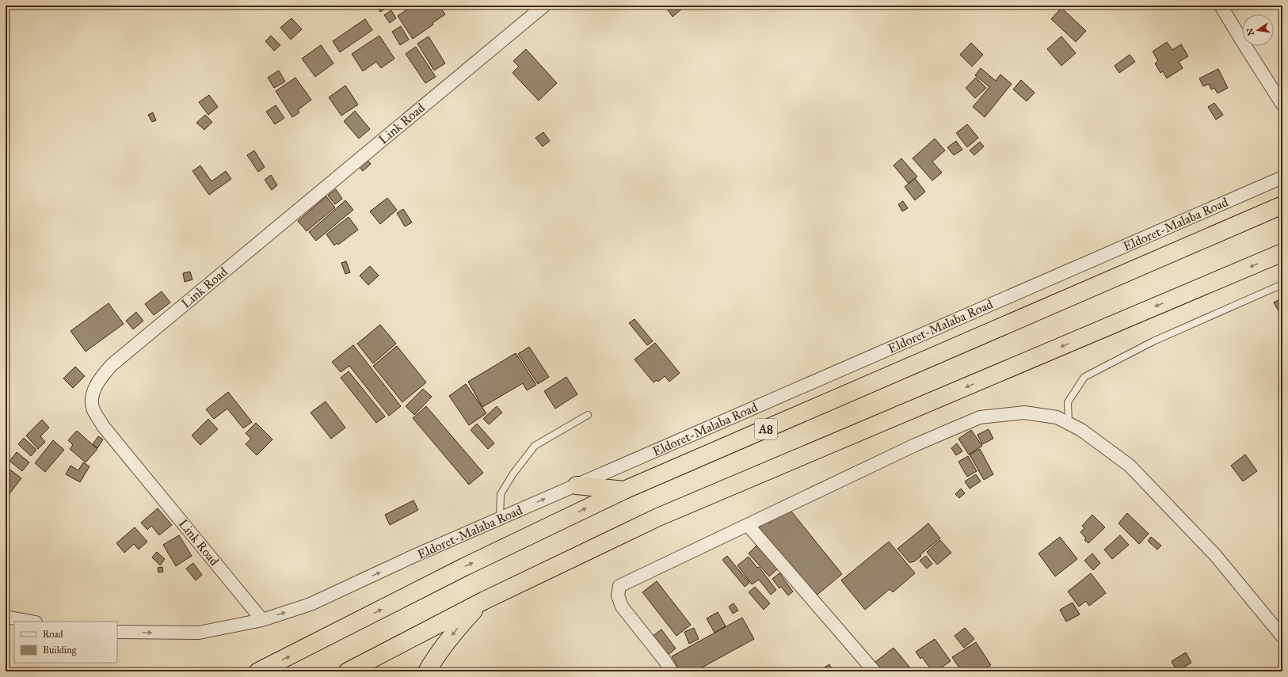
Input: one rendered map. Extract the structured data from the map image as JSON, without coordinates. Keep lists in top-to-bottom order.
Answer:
{
  "streets": {
    "highway": ["Eldoret-Malaba Road", "A8"],
    "street": ["Link Road"]
  },
  "crossings": [
    ["Link Road", "Eldoret-Malaba Road"]
  ],
  "one_way": ["Eldoret-Malaba Road"],
  "legend": ["Road", "Building"],
  "north": "left"
}
